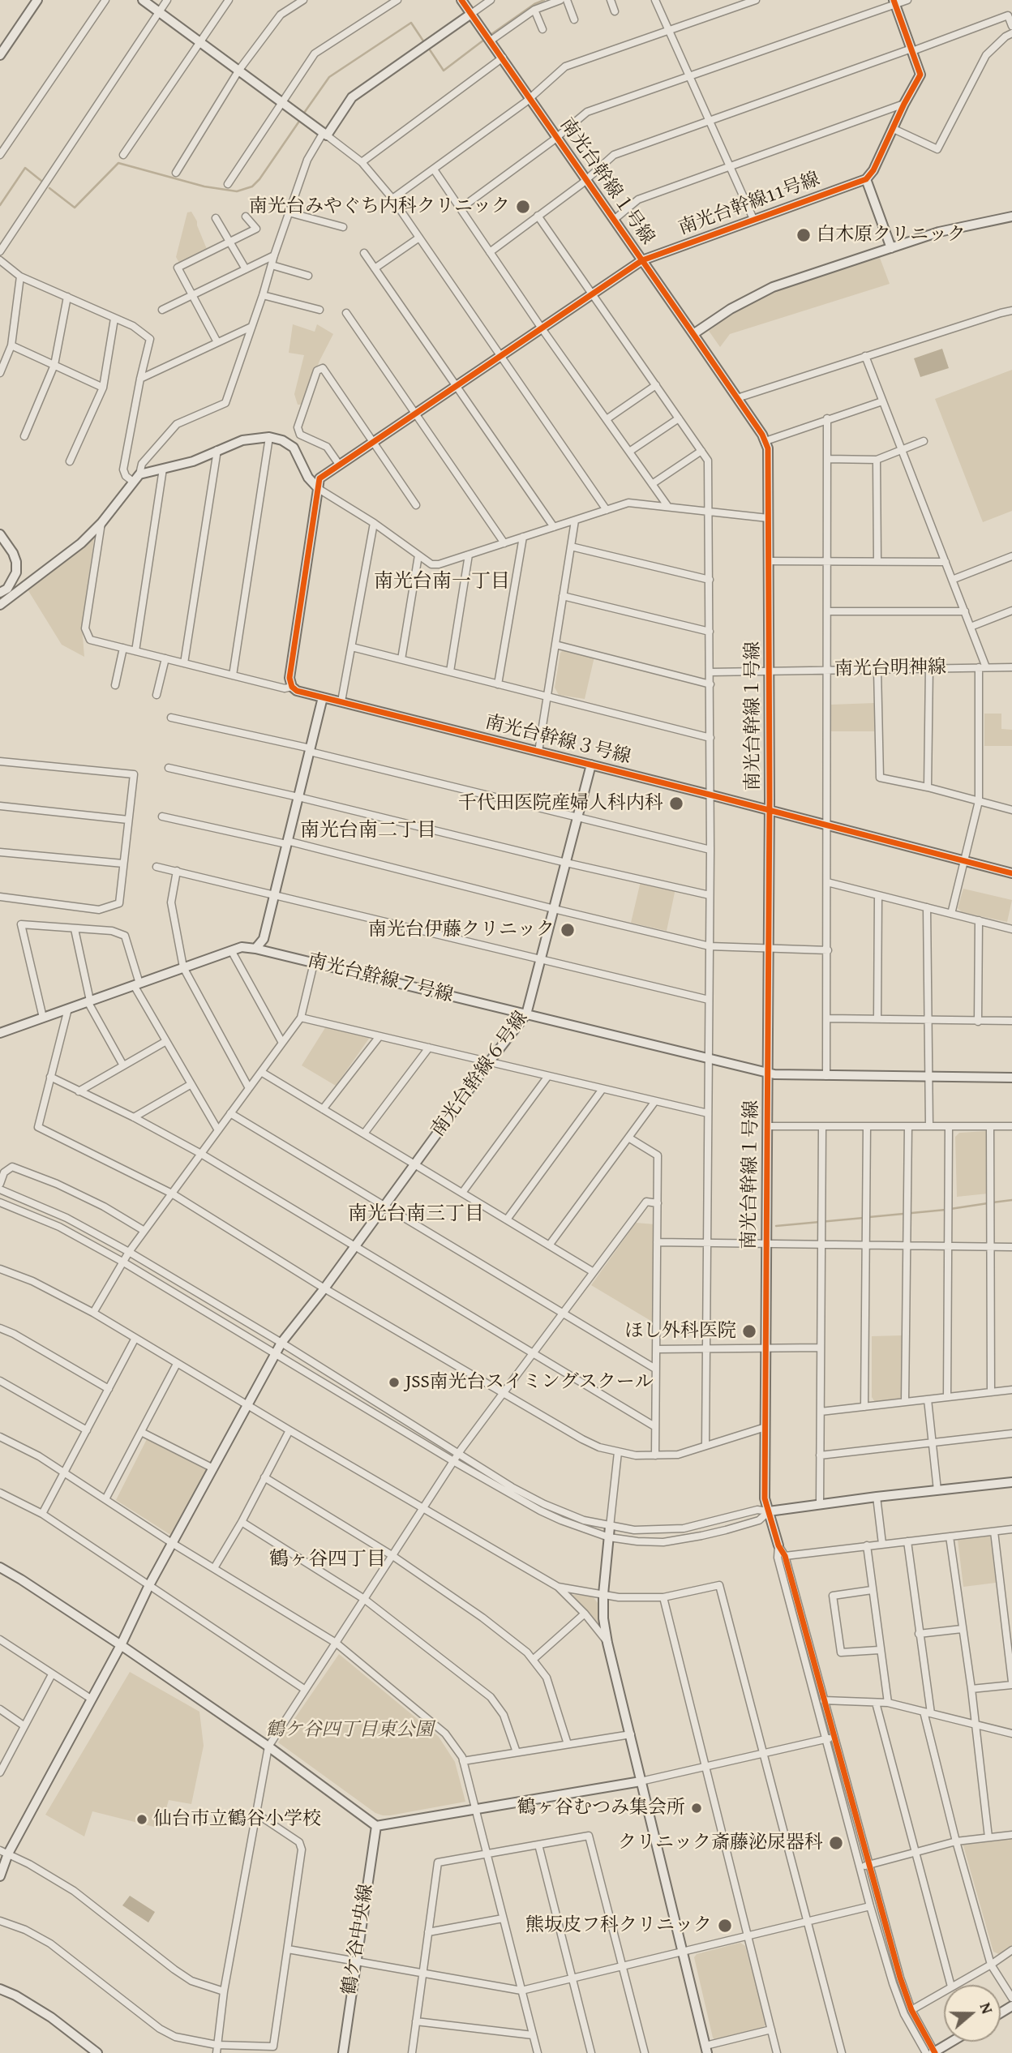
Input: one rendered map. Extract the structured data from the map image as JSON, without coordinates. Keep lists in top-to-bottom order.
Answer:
{
  "streets": {
    "street": [
      "南光台幹線１号線",
      "南光台幹線11号線",
      "南光台明神線",
      "南光台幹線３号線",
      "南光台幹線７号線",
      "南光台幹線６号線",
      "鶴ケ谷中央線"
    ]
  },
  "crossings": [
    ["南光台幹線１号線", "南光台幹線11号線"],
    ["南光台幹線１号線", "南光台明神線"],
    ["南光台幹線１号線", "南光台幹線３号線"],
    ["南光台幹線１号線", "南光台幹線７号線"],
    ["南光台幹線３号線", "南光台幹線６号線"],
    ["南光台幹線７号線", "南光台幹線６号線"]
  ],
  "districts": [
    "南光台南一丁目",
    "南光台南二丁目",
    "南光台南三丁目",
    "鶴ヶ谷四丁目"
  ],
  "parks": ["鶴ケ谷四丁目東公園"],
  "places": [
    "南光台みやぐち内科クリニック",
    "白木原クリニック",
    "千代田医院産婦人科内科",
    "南光台伊藤クリニック",
    "ほし外科医院",
    "JSS南光台スイミングスクール",
    "鶴ヶ谷むつみ集会所",
    "仙台市立鶴谷小学校",
    "クリニック斎藤泌尿器科",
    "熊坂皮フ科クリニック"
  ],
  "north": "right"
}
